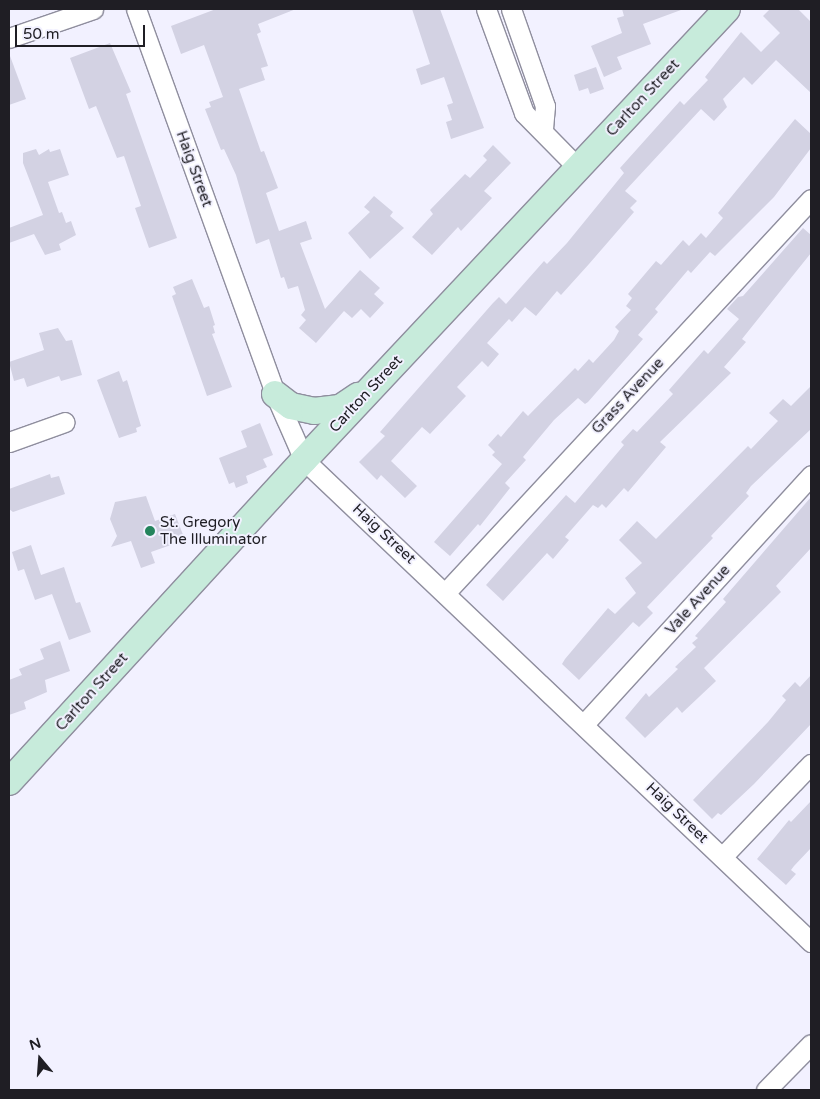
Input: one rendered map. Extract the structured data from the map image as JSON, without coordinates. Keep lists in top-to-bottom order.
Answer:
{
  "streets": {
    "main road": ["Carlton Street"],
    "street": ["Haig Street", "Grass Avenue", "Vale Avenue"]
  },
  "crossings": [
    ["Carlton Street", "Haig Street"],
    ["Haig Street", "Grass Avenue"],
    ["Haig Street", "Vale Avenue"]
  ],
  "places": ["St. Gregory The Illuminator"],
  "scale_bar": "50 m",
  "north": "top"
}
